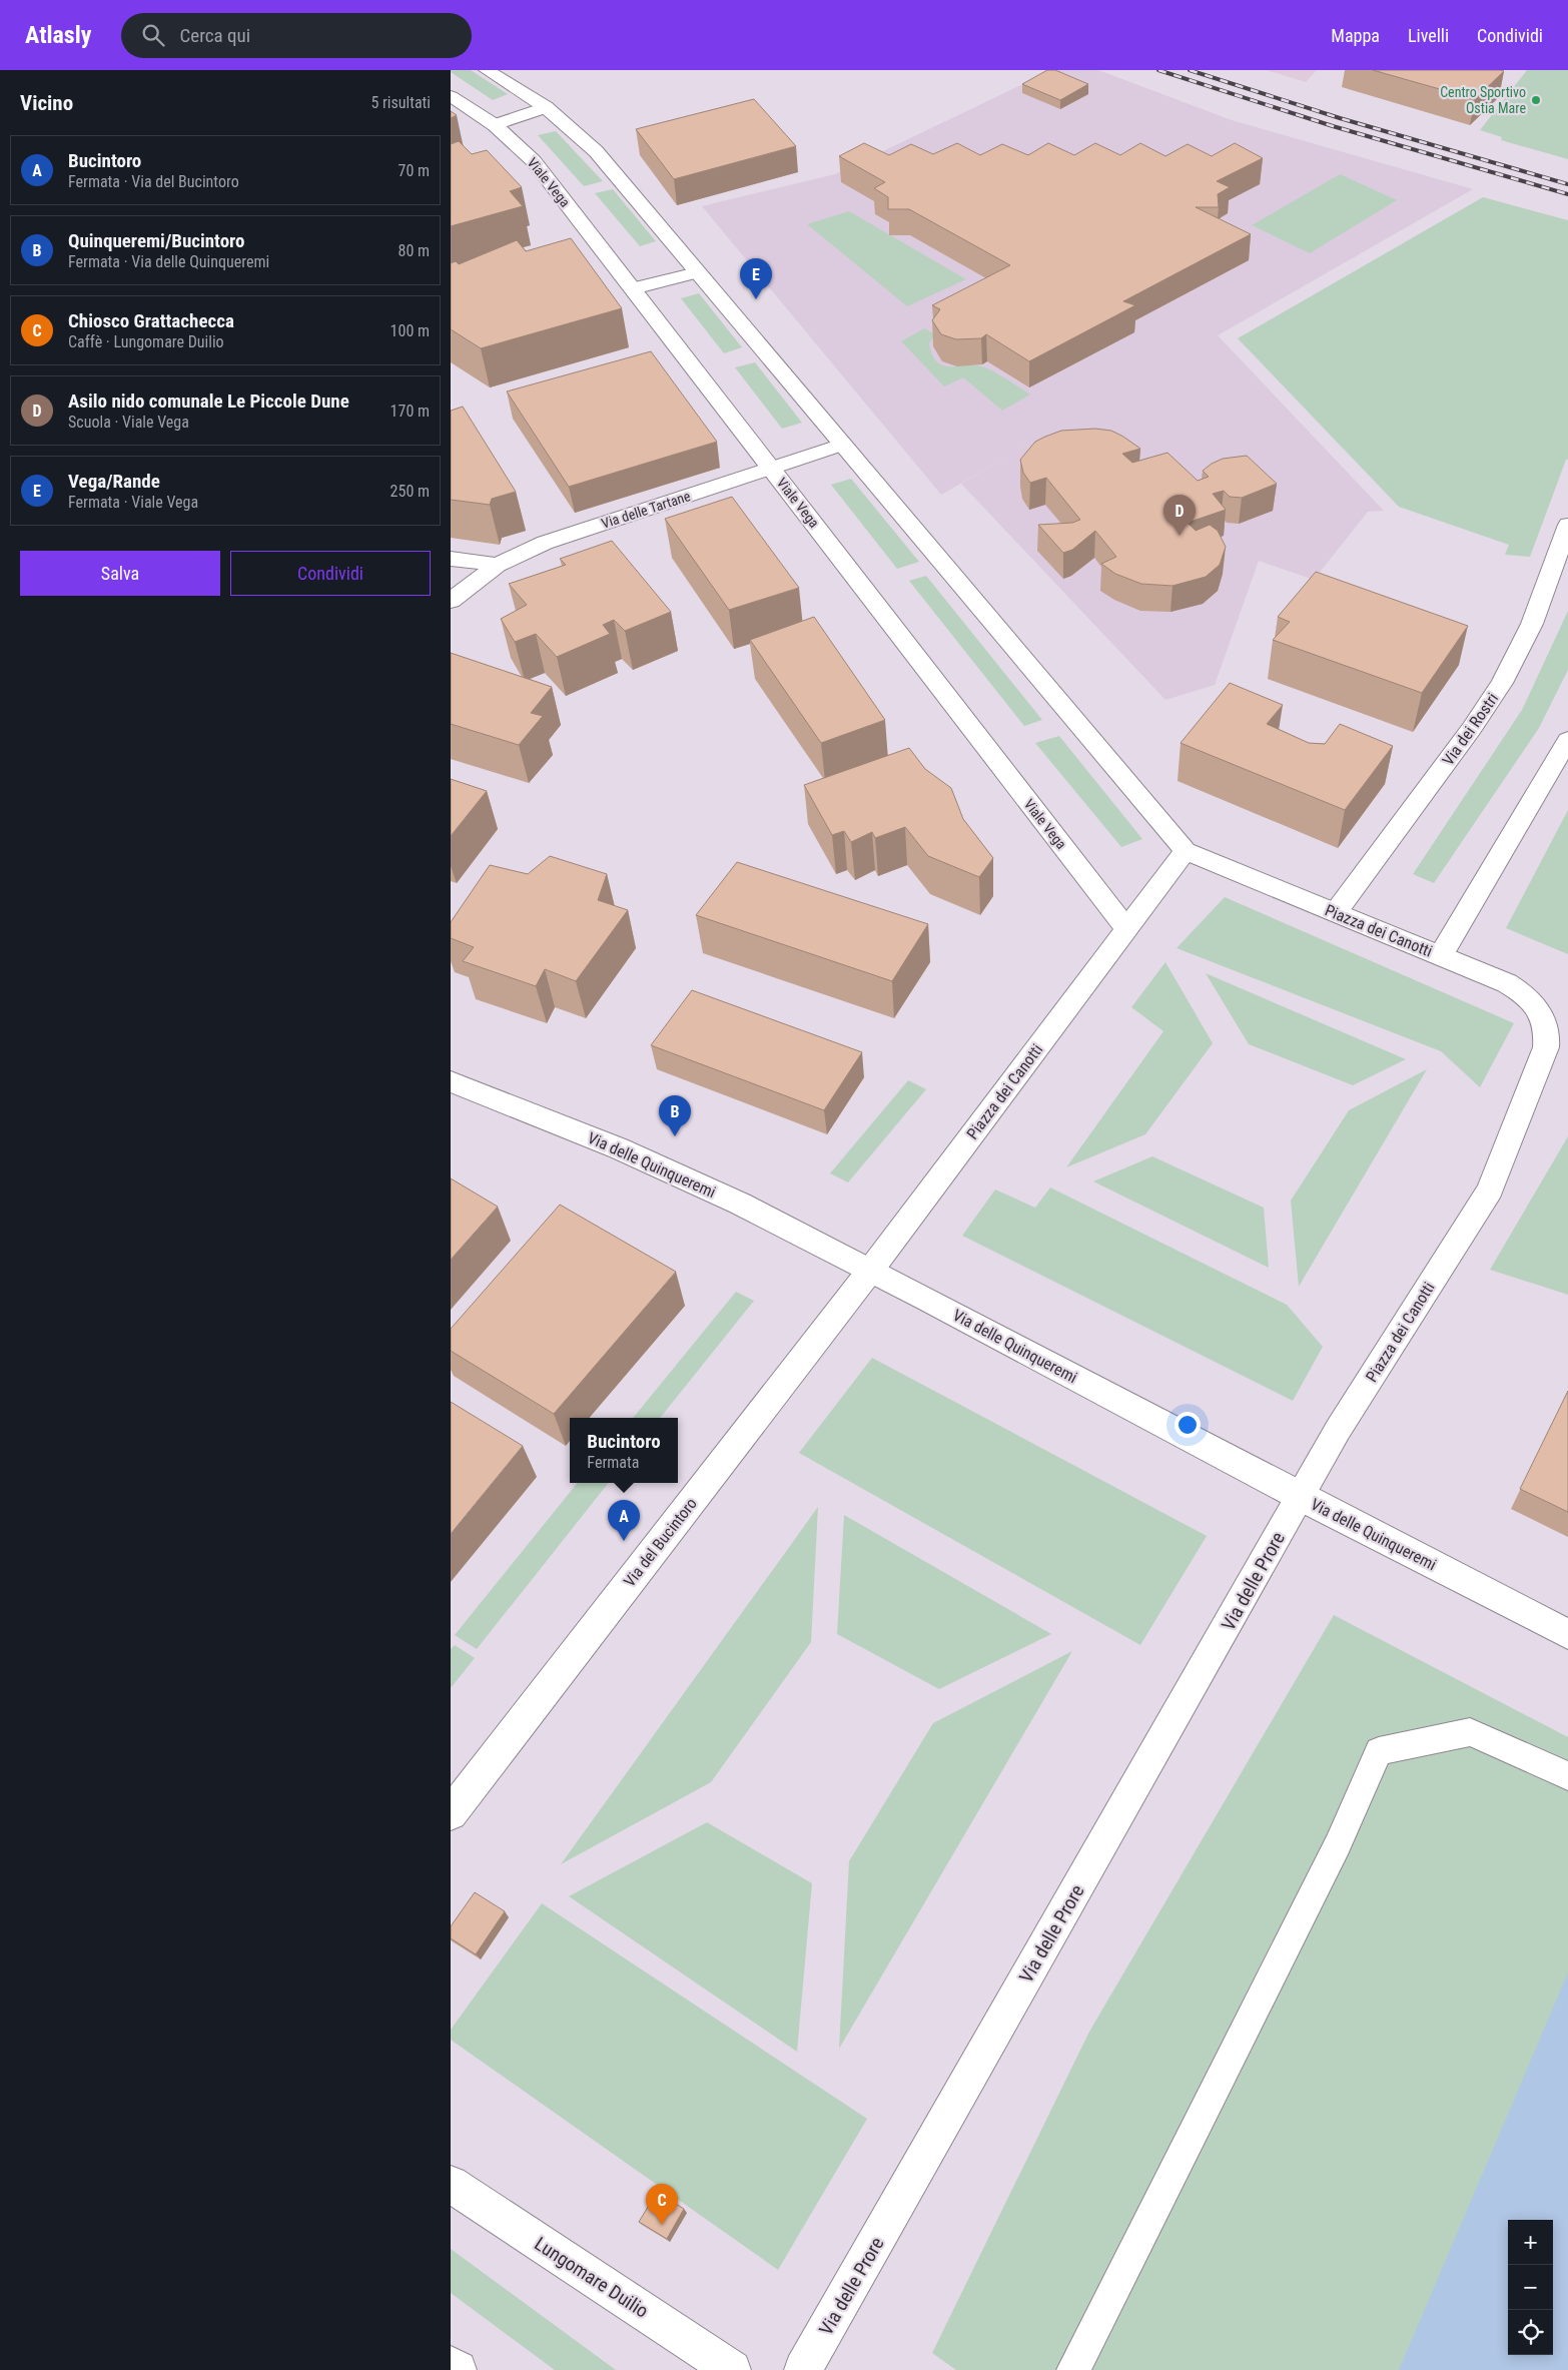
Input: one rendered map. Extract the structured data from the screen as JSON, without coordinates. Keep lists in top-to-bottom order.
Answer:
{
  "streets": {
    "street": [
      "Viale Vega",
      "Via delle Tartane",
      "Via dei Rostri",
      "Piazza dei Canotti",
      "Via delle Quinqueremi",
      "Via del Bucintoro",
      "Via delle Prore",
      "Lungomare Duilio"
    ]
  },
  "crossings": [
    ["Viale Vega", "Via delle Tartane"],
    ["Viale Vega", "Piazza dei Canotti"],
    ["Via dei Rostri", "Piazza dei Canotti"],
    ["Piazza dei Canotti", "Via delle Quinqueremi"],
    ["Piazza dei Canotti", "Via del Bucintoro"],
    ["Piazza dei Canotti", "Via delle Prore"],
    ["Via delle Quinqueremi", "Via del Bucintoro"],
    ["Via delle Quinqueremi", "Via delle Prore"]
  ],
  "places": ["Centro Sportivo Ostia Mare"],
  "page": {
    "header": "Atlasly",
    "search": "Cerca qui",
    "nav": ["Mappa", "Livelli", "Condividi"],
    "heading": ["Vicino", "5 risultati"],
    "list": [
      {
        "mark": "A",
        "name": "Bucintoro",
        "note": "Fermata · Via del Bucintoro",
        "value": "70 m"
      },
      {
        "mark": "B",
        "name": "Quinqueremi/Bucintoro",
        "note": "Fermata · Via delle Quinqueremi",
        "value": "80 m"
      },
      {
        "mark": "C",
        "name": "Chiosco Grattachecca",
        "note": "Caffè · Lungomare Duilio",
        "value": "100 m"
      },
      {
        "mark": "D",
        "name": "Asilo nido comunale Le Piccole Dune",
        "note": "Scuola · Viale Vega",
        "value": "170 m"
      },
      {
        "mark": "E",
        "name": "Vega/Rande",
        "note": "Fermata · Viale Vega",
        "value": "250 m"
      }
    ],
    "pins": [
      "E",
      "D",
      "B",
      "A",
      "C"
    ],
    "buttons": ["Salva", "Condividi"],
    "popup": ["Bucintoro", "Fermata"],
    "map_buttons": ["+", "−"]
  }
}
